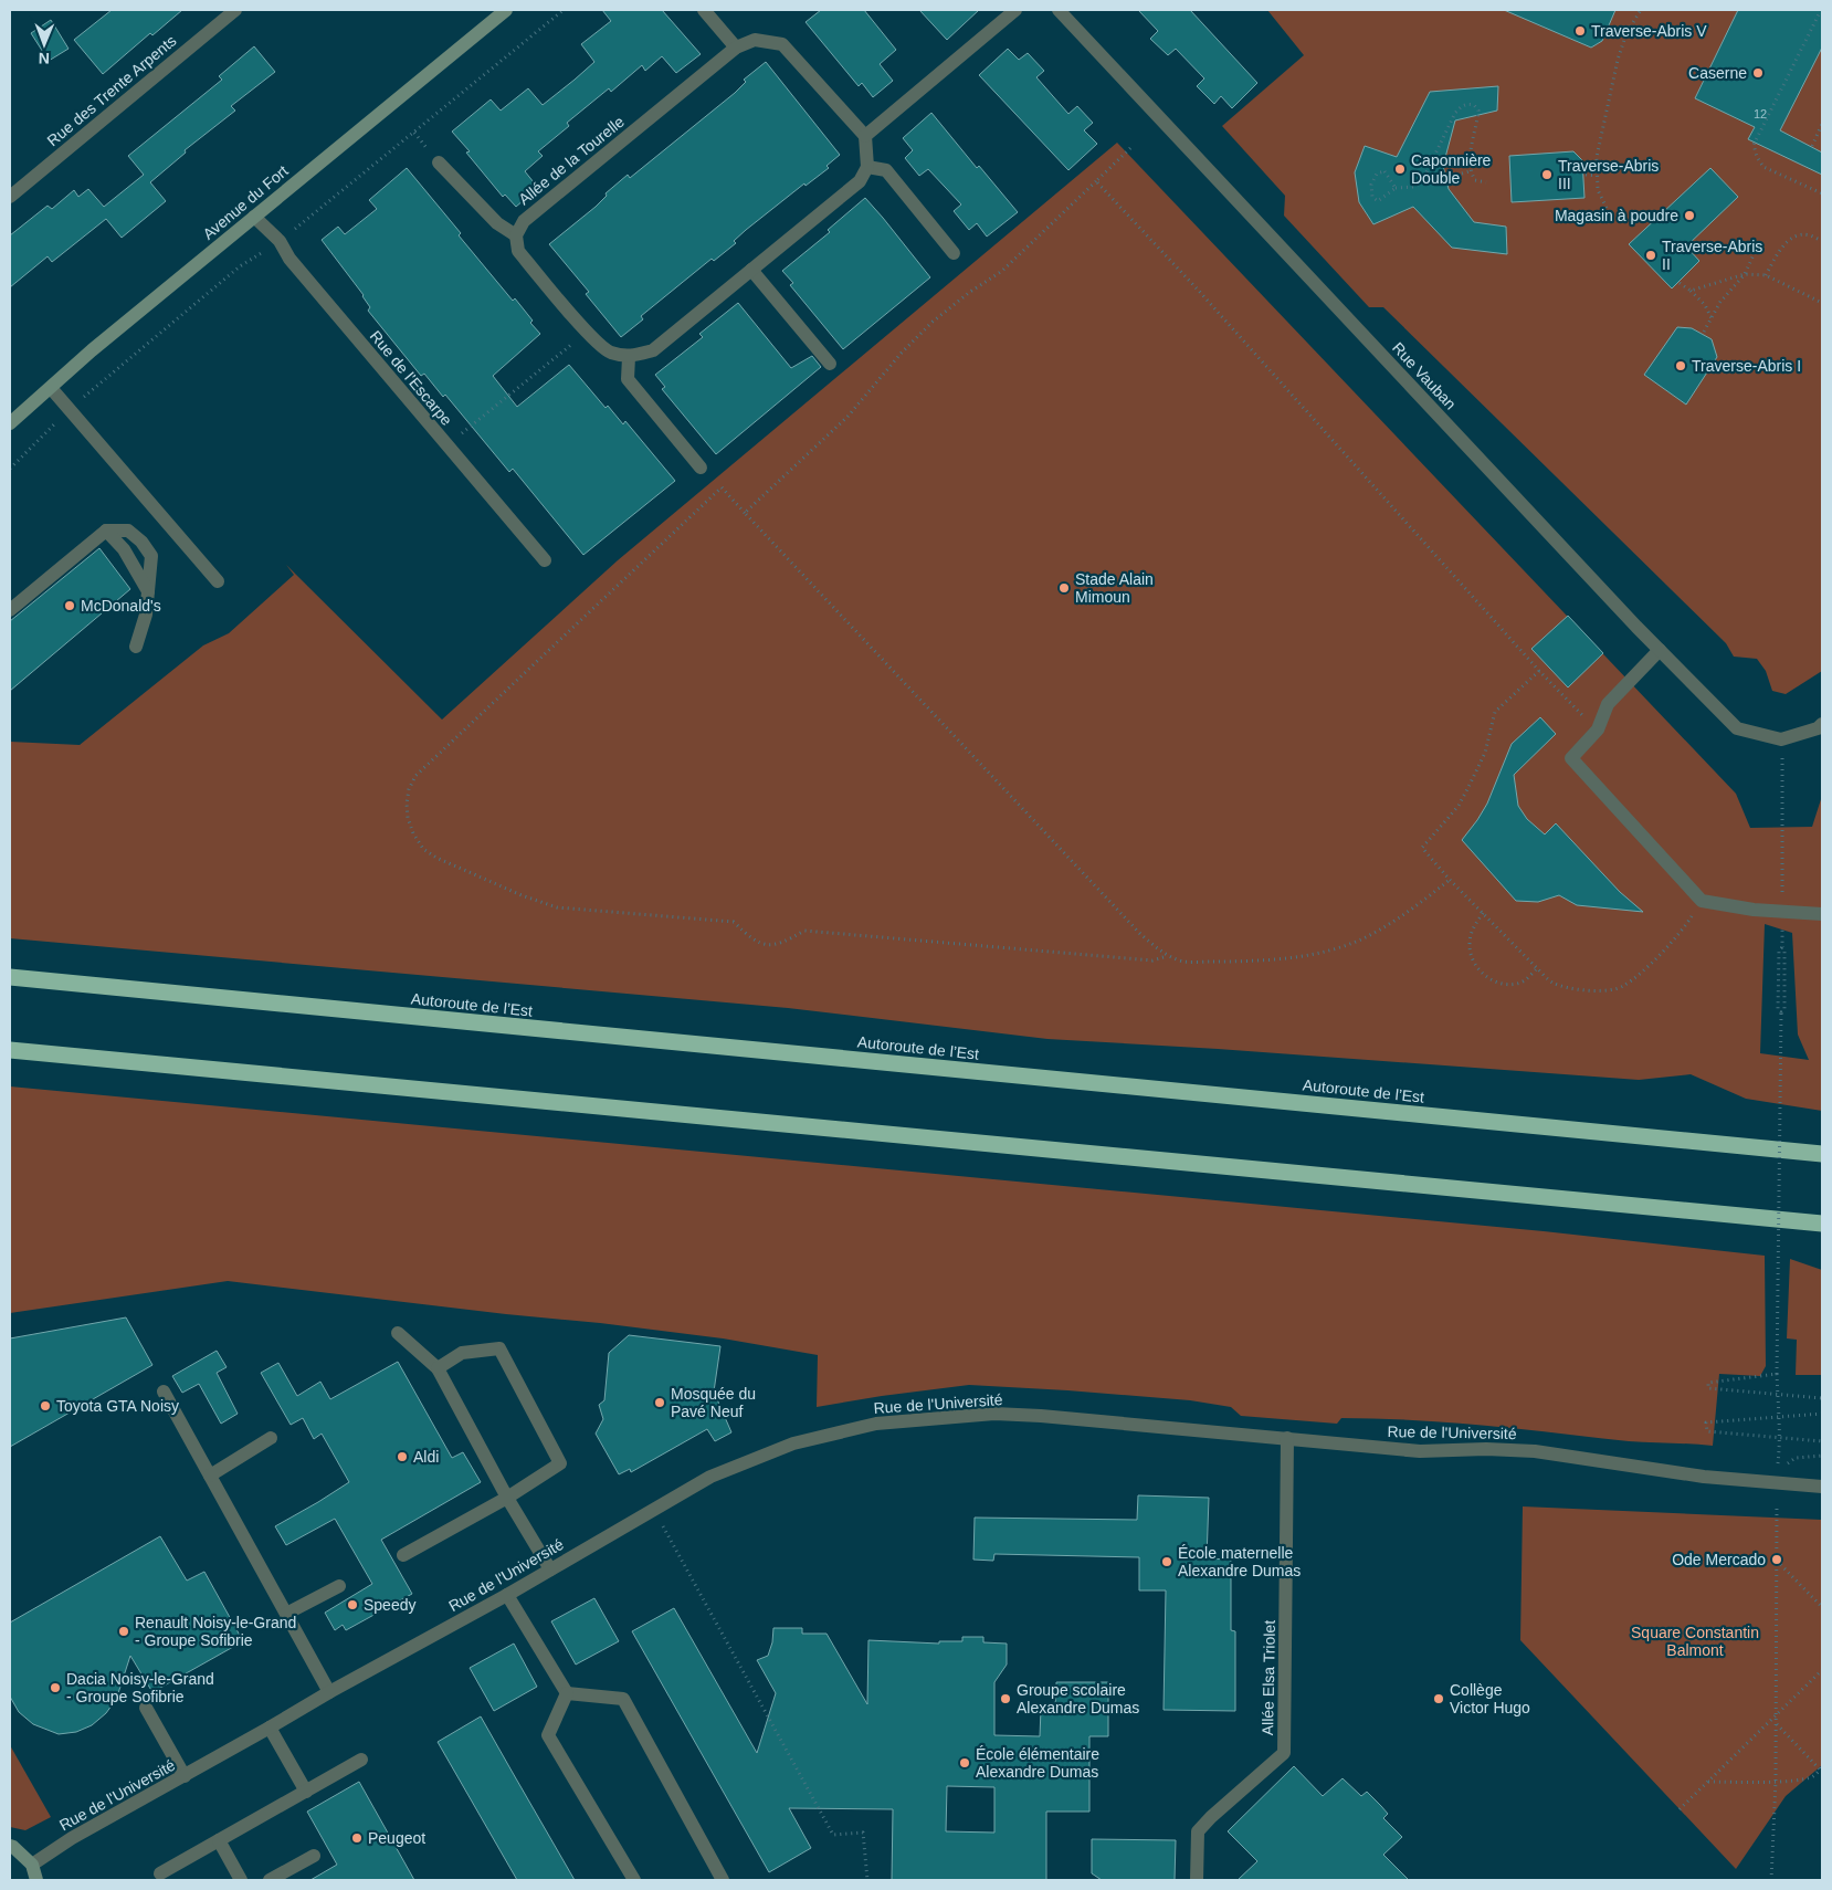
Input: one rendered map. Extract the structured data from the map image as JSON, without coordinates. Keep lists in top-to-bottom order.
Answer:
{
  "streets": {
    "highway": ["Autoroute de l’Est"],
    "main road": ["Avenue du Fort"],
    "street": [
      "Rue des Trente Arpents",
      "Allée de la Tourelle",
      "Rue Vauban",
      "Rue de l’Escarpe",
      "Rue de l'Université",
      "Allée Elsa Triolet"
    ]
  },
  "crossings": [
    ["Avenue du Fort", "Rue de l’Escarpe"],
    ["Rue de l'Université", "Allée Elsa Triolet"]
  ],
  "parks": ["Square Constantin Balmont"],
  "places": [
    "Traverse-Abris V",
    "Caserne",
    "Caponnière Double",
    "Traverse-Abris III",
    "Magasin à poudre",
    "Traverse-Abris II",
    "Traverse-Abris I",
    "Stade Alain Mimoun",
    "McDonald's",
    "Mosquée du Pavé Neuf",
    "Toyota GTA Noisy",
    "Aldi",
    "Ode Mercado",
    "École maternelle Alexandre Dumas",
    "Speedy",
    "Renault Noisy-le-Grand - Groupe Sofibrie",
    "Dacia Noisy-le-Grand - Groupe Sofibrie",
    "Groupe scolaire Alexandre Dumas",
    "Collège Victor Hugo",
    "École élémentaire Alexandre Dumas",
    "Peugeot"
  ],
  "house_numbers": ["12"],
  "north": "bottom"
}
